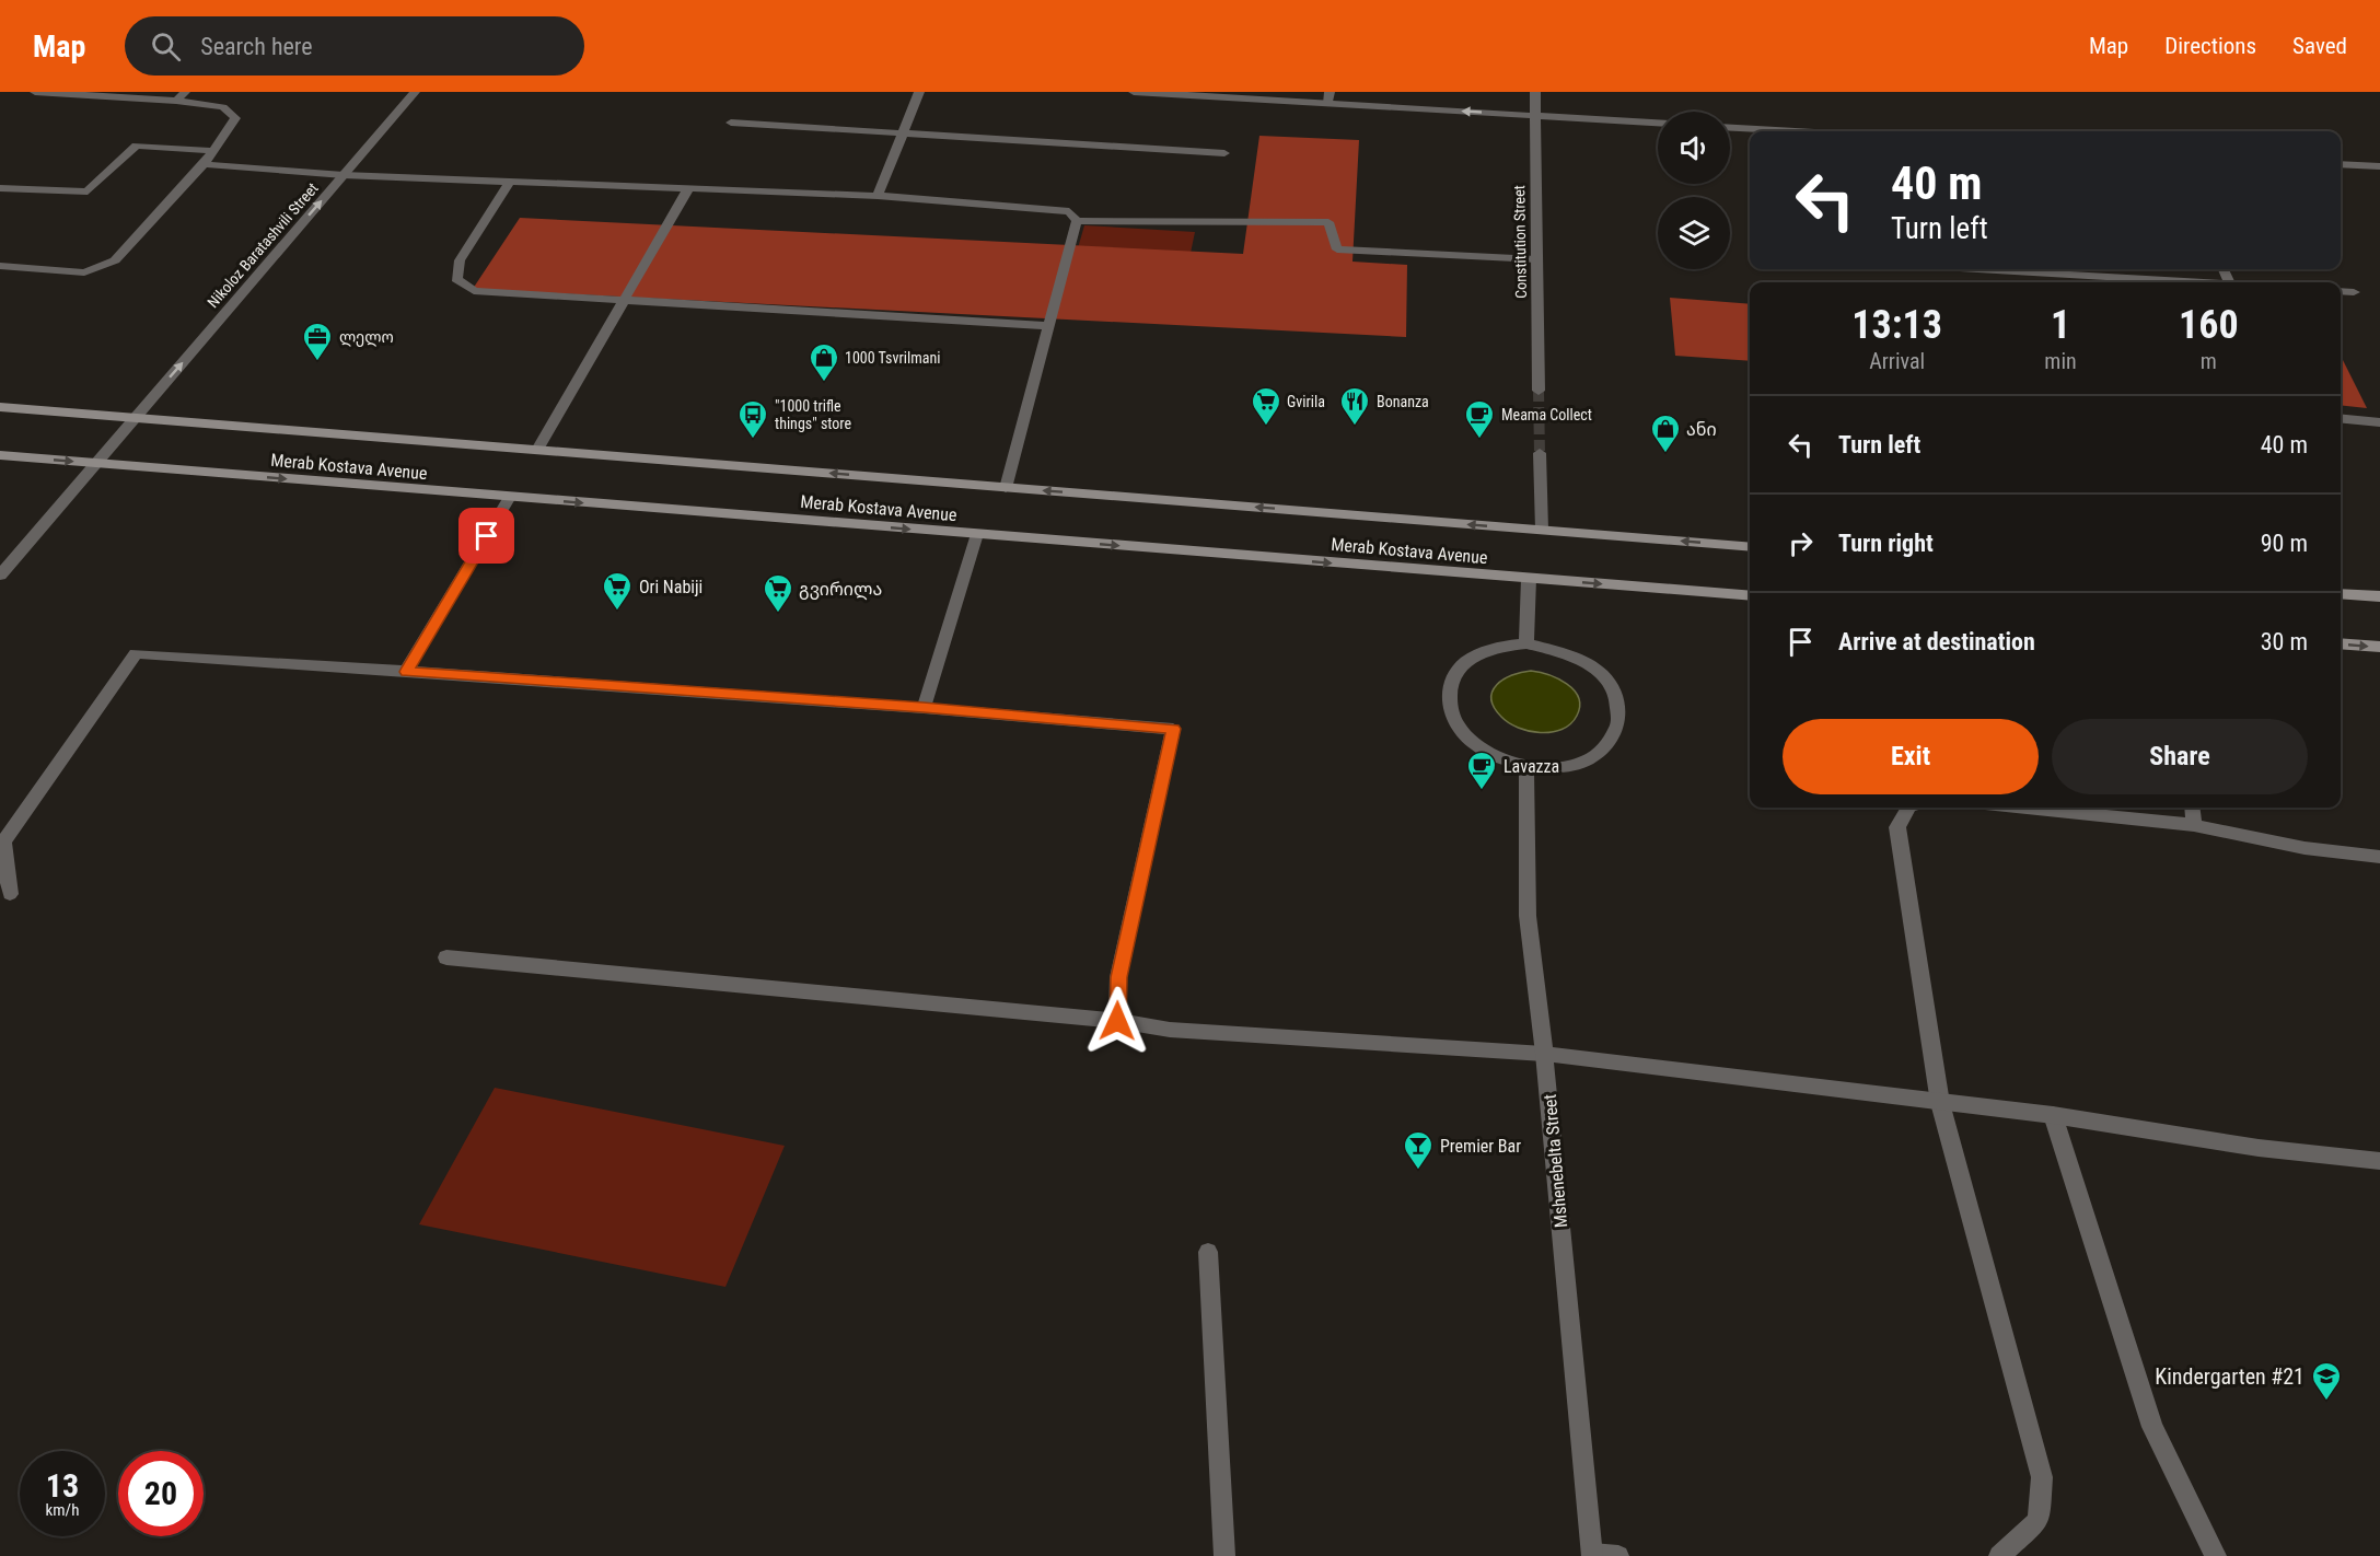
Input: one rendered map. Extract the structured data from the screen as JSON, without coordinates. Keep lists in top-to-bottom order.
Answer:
{
  "streets": {
    "street": [
      "Constitution Street",
      "Nikoloz Baratashvili Street",
      "Merab Kostava Avenue",
      "Mshenebelta Street"
    ]
  },
  "crossings": [
    ["Nikoloz Baratashvili Street", "Merab Kostava Avenue"]
  ],
  "one_way": ["Nikoloz Baratashvili Street"],
  "places": {
    "office": ["ლელო"],
    "shop": ["1000 Tsvrilmani", "ანი"],
    "supermarket": ["Gvirila", "Ori Nabiji", "გვირილა"],
    "restaurant": ["Bonanza"],
    "bus stop": ["\"1000 trifle things\" store"],
    "cafe": ["Meama Collect", "Lavazza"],
    "bar": ["Premier Bar"],
    "school or university": ["Kindergarten #21"]
  },
  "page": {
    "header": "Map",
    "search": "Search here",
    "nav": ["Map", "Directions", "Saved"],
    "turn": ["40 m", "Turn left"],
    "eta": [
      "13:13",
      "Arrival",
      "1",
      "min",
      "160",
      "m"
    ],
    "list": [
      {
        "name": "Turn left",
        "value": "40 m"
      },
      {
        "name": "Turn right",
        "value": "90 m"
      },
      {
        "name": "Arrive at destination",
        "value": "30 m"
      }
    ],
    "buttons": ["Exit", "Share"],
    "speed": "13 km/h",
    "limit": "20"
  }
}
